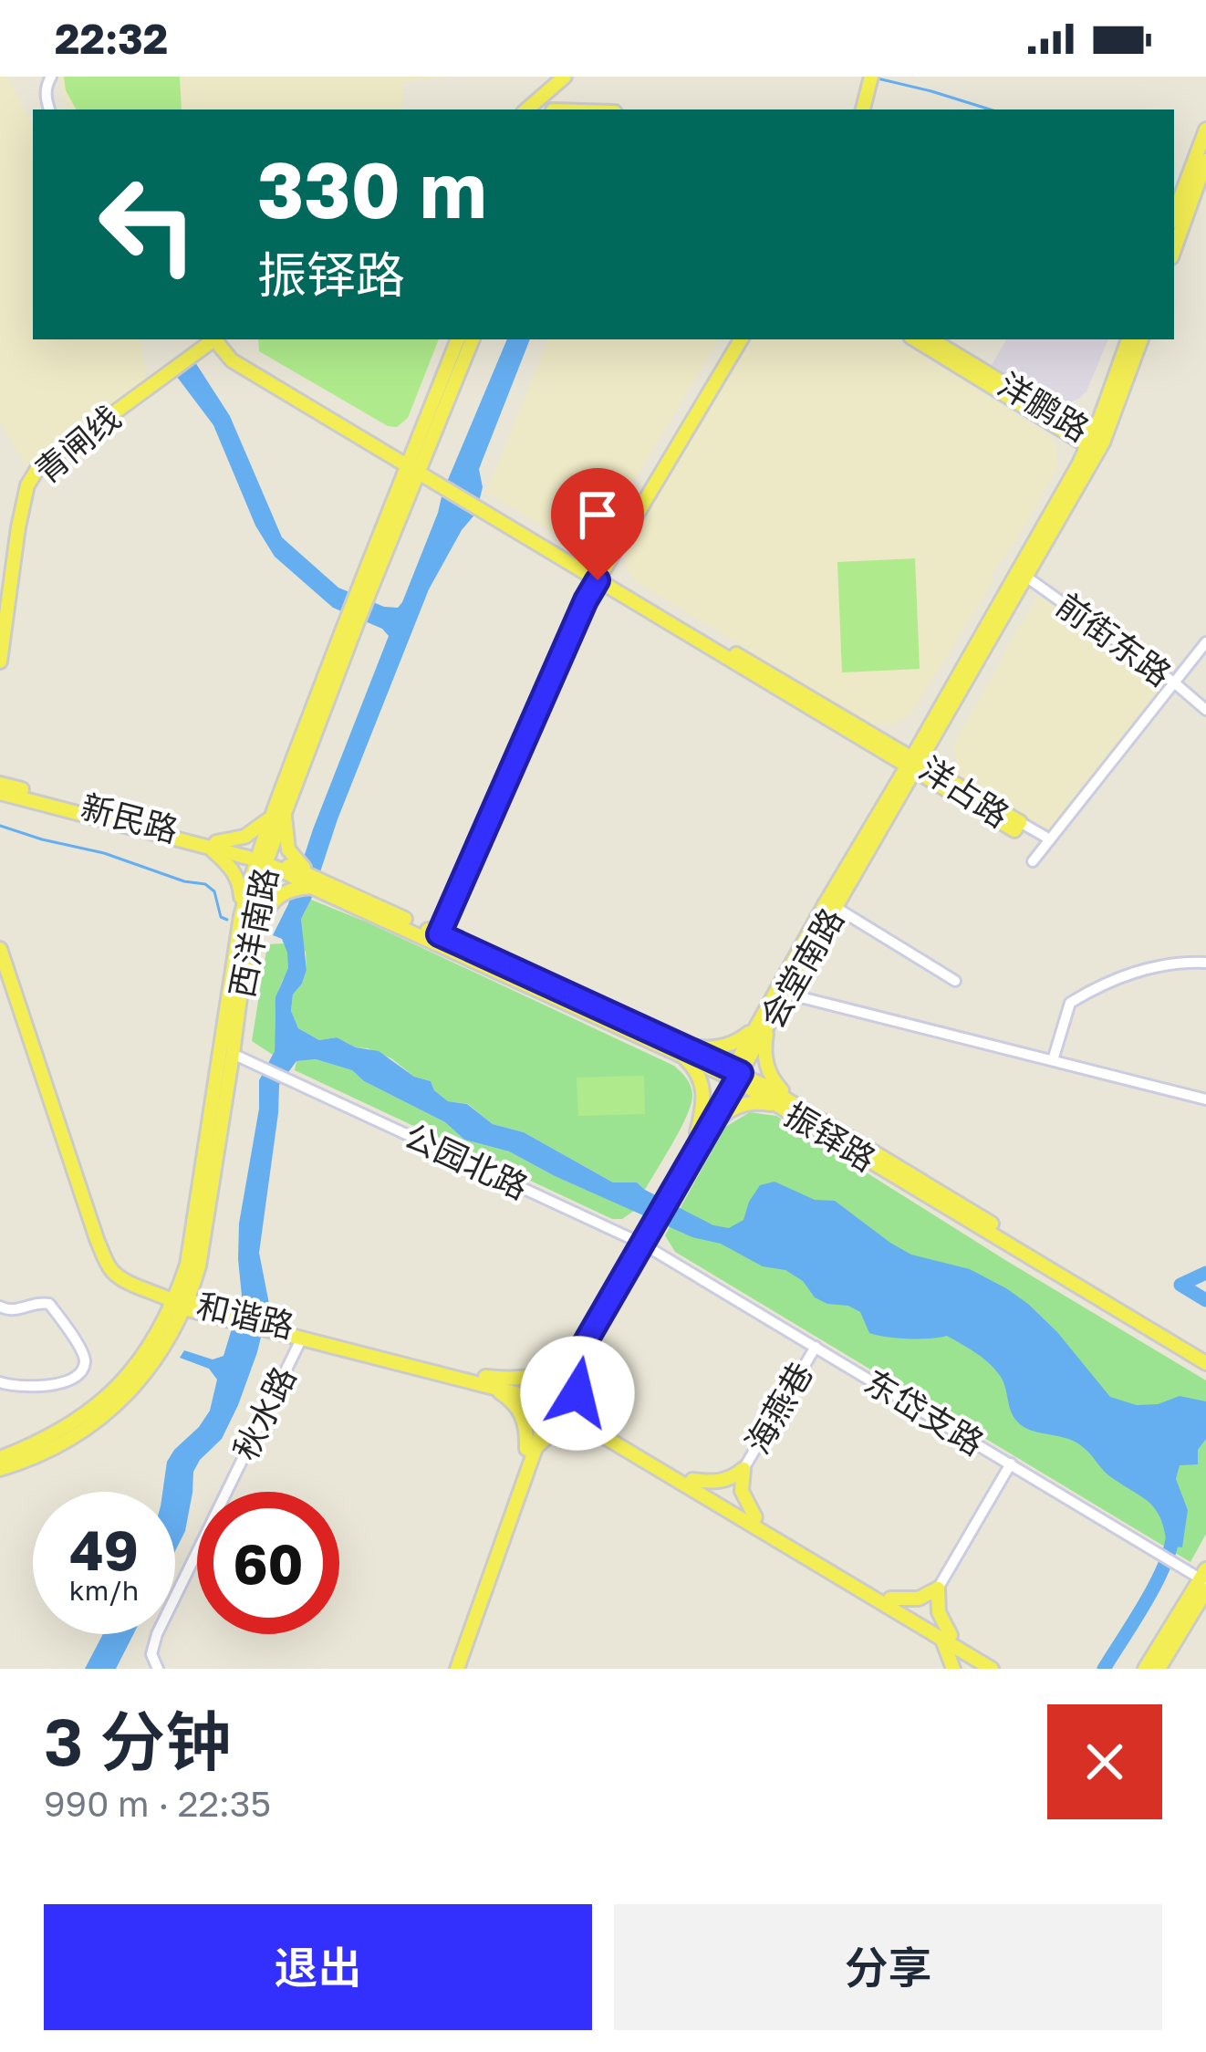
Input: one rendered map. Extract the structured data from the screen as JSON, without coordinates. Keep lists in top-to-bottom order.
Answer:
{
  "streets": {
    "main road": [
      "洋鹏路",
      "青闸线",
      "洋占路",
      "新民路",
      "西洋南路",
      "会堂南路",
      "振铎路",
      "和谐路"
    ],
    "street": [
      "前街东路",
      "公园北路",
      "海燕巷",
      "东岱支路",
      "秋水路"
    ]
  },
  "crossings": [
    ["洋鹏路", "会堂南路"],
    ["前街东路", "会堂南路"],
    ["洋占路", "西洋南路"],
    ["洋占路", "会堂南路"],
    ["新民路", "西洋南路"],
    ["新民路", "振铎路"],
    ["西洋南路", "振铎路"],
    ["西洋南路", "公园北路"],
    ["西洋南路", "和谐路"],
    ["会堂南路", "振铎路"],
    ["会堂南路", "公园北路"],
    ["会堂南路", "和谐路"],
    ["会堂南路", "东岱支路"],
    ["公园北路", "东岱支路"],
    ["和谐路", "秋水路"],
    ["海燕巷", "东岱支路"]
  ],
  "page": {
    "status": "22:32",
    "turn": ["330 m", "振铎路"],
    "speed": "49 km/h",
    "limit": "60",
    "heading": ["3 分钟", "990 m · 22:35"],
    "buttons": ["退出", "分享"]
  }
}
